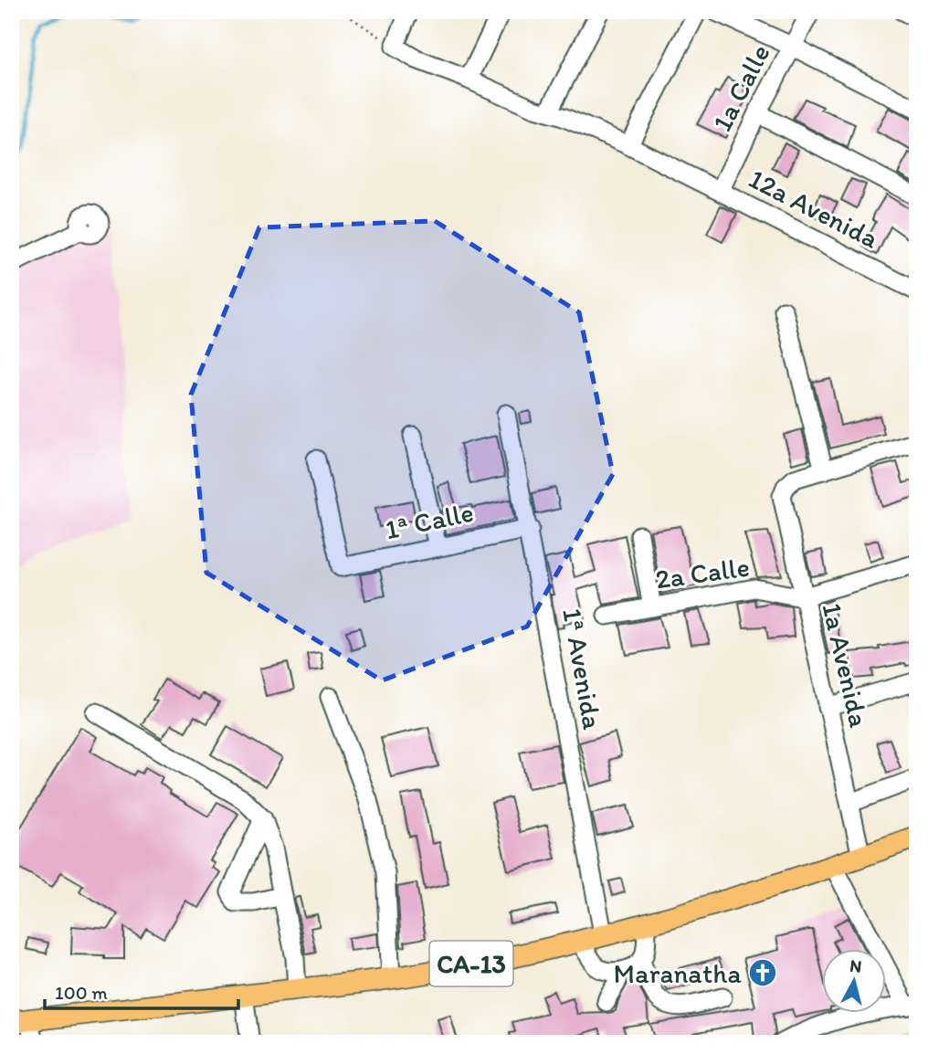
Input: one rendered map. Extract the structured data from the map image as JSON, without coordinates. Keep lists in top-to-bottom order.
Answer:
{
  "streets": {
    "main road": ["CA-13"],
    "street": [
      "1a Calle",
      "12a Avenida",
      "1ª Calle",
      "2a Calle",
      "1a Avenida",
      "1ª Avenida"
    ]
  },
  "crossings": [
    ["1a Calle", "12a Avenida"],
    ["1ª Calle", "1ª Avenida"],
    ["2a Calle", "1a Avenida"],
    ["1a Avenida", "CA-13"],
    ["1ª Avenida", "CA-13"]
  ],
  "places": {
    "church": ["Maranatha"]
  },
  "scale_bar": "100 m",
  "north": "top"
}
